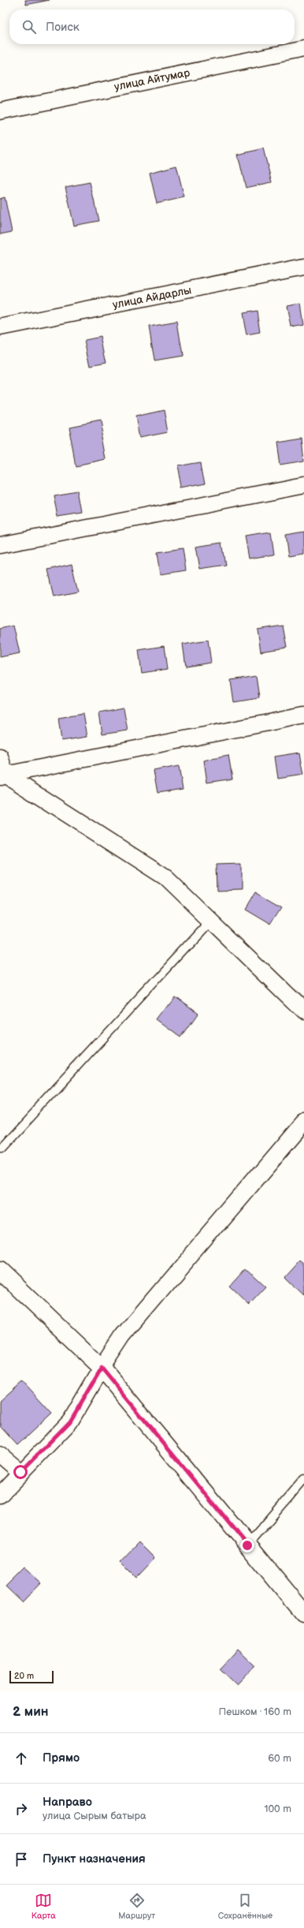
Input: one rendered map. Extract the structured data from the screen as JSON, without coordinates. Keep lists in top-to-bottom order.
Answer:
{
  "streets": {
    "street": ["улица Айтумар", "улица Айдарлы"]
  },
  "scale_bar": "20 m",
  "page": {
    "search": "Поиск",
    "scale": "20 m",
    "heading": ["2 мин", "Пешком · 160 m"],
    "list": [
      ["Прямо", "60 m"],
      ["Направо", "улица Сырым батыра", "100 m"],
      "Пункт назначения"
    ],
    "nav": ["Карта", "Маршрут", "Сохранённые"]
  }
}
